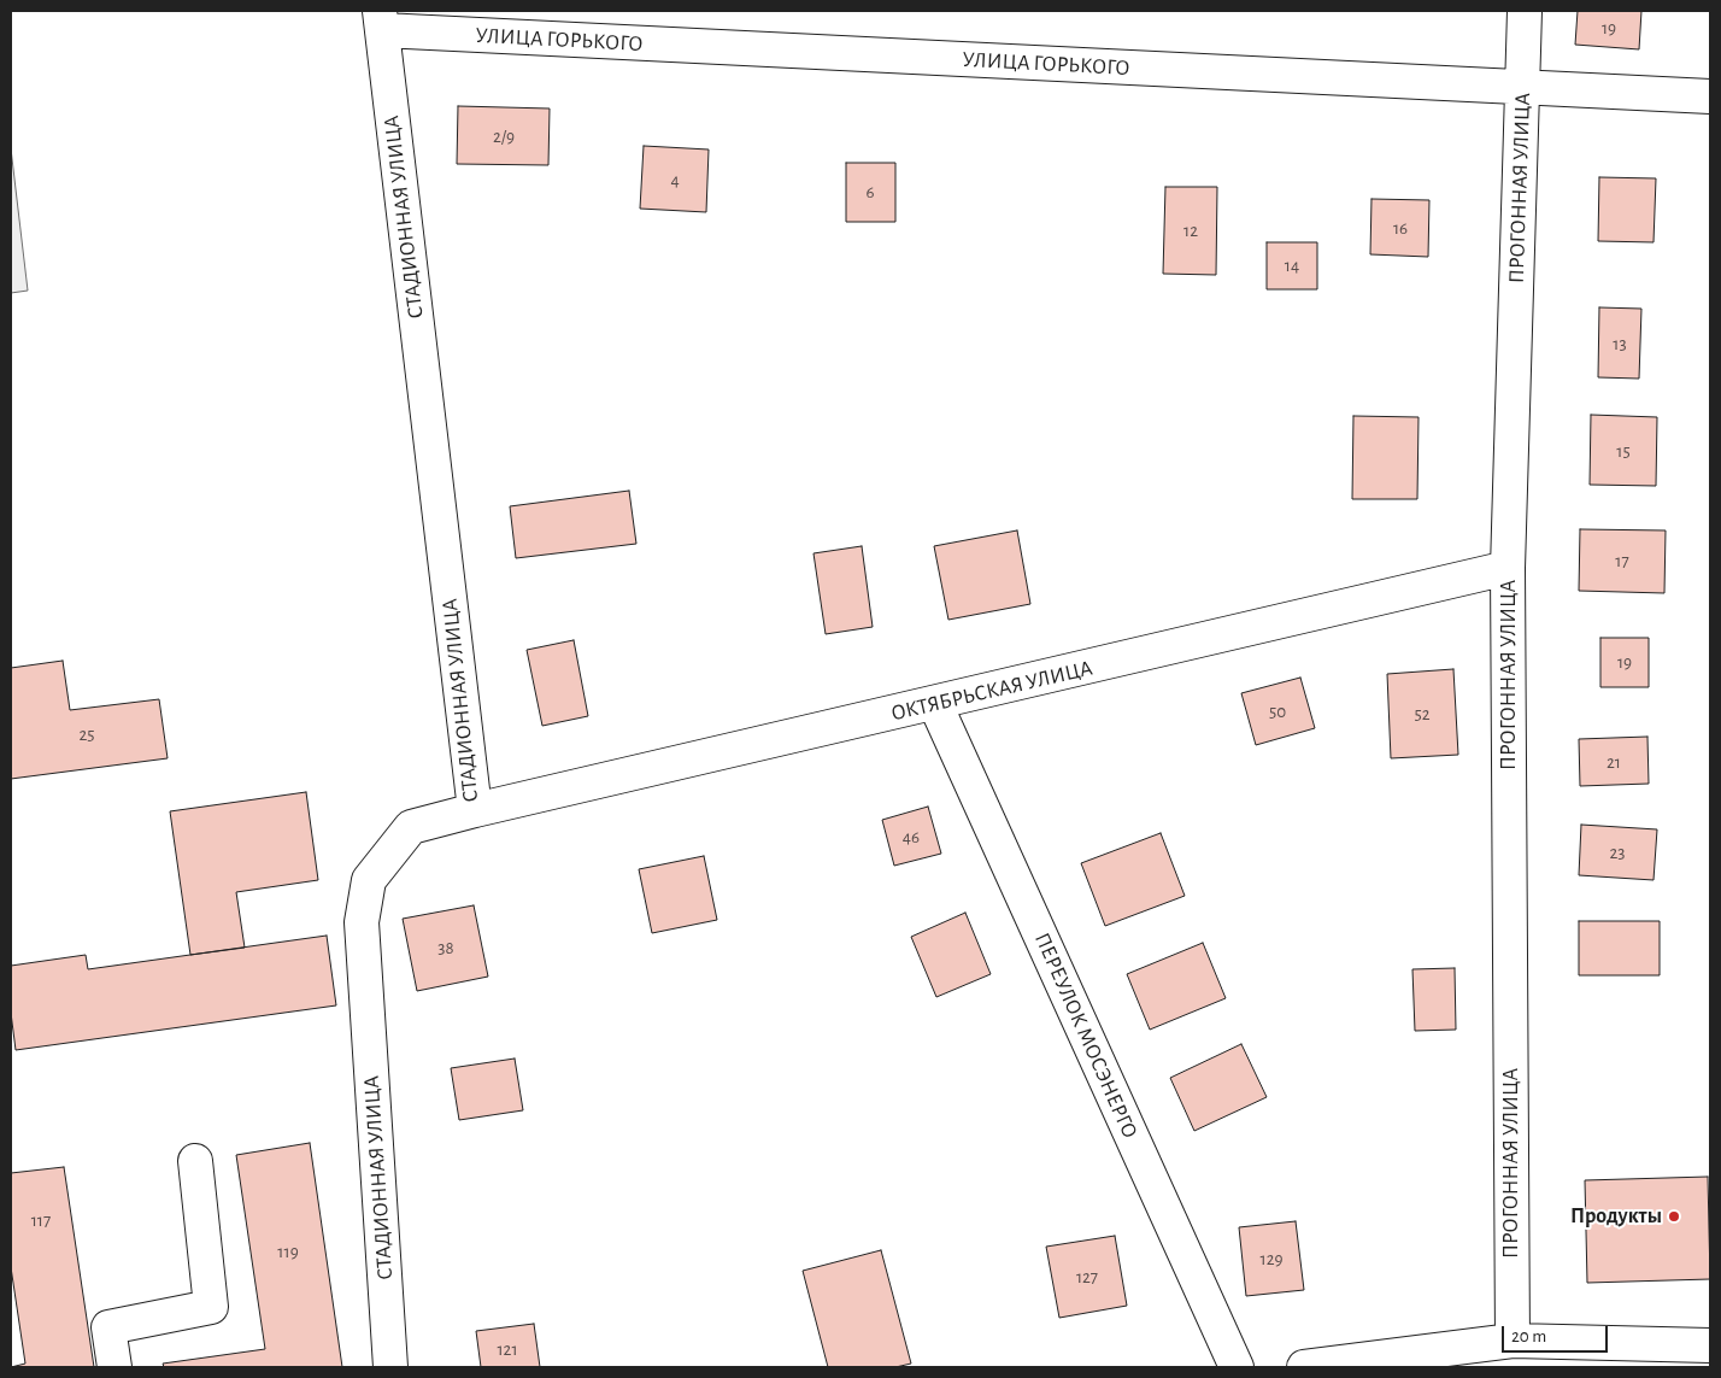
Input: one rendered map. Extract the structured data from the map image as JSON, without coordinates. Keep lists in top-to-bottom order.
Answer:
{
  "streets": {
    "street": [
      "УЛИЦА ГОРЬКОГО",
      "ПРОГОННАЯ УЛИЦА",
      "СТАДИОННАЯ УЛИЦА",
      "ОКТЯБРЬСКАЯ УЛИЦА",
      "ПЕРЕУЛОК МОСЭНЕРГО"
    ]
  },
  "crossings": [
    ["УЛИЦА ГОРЬКОГО", "ПРОГОННАЯ УЛИЦА"],
    ["УЛИЦА ГОРЬКОГО", "СТАДИОННАЯ УЛИЦА"],
    ["ПРОГОННАЯ УЛИЦА", "ОКТЯБРЬСКАЯ УЛИЦА"],
    ["СТАДИОННАЯ УЛИЦА", "ОКТЯБРЬСКАЯ УЛИЦА"],
    ["ОКТЯБРЬСКАЯ УЛИЦА", "ПЕРЕУЛОК МОСЭНЕРГО"]
  ],
  "places": ["Продукты"],
  "house_numbers": [
    "19",
    "2/9",
    "4",
    "6",
    "16",
    "12",
    "14",
    "13",
    "15",
    "17",
    "19",
    "50",
    "52",
    "25",
    "21",
    "46",
    "23",
    "38",
    "117",
    "119",
    "129",
    "127",
    "121"
  ],
  "scale_bar": "20 m"
}
